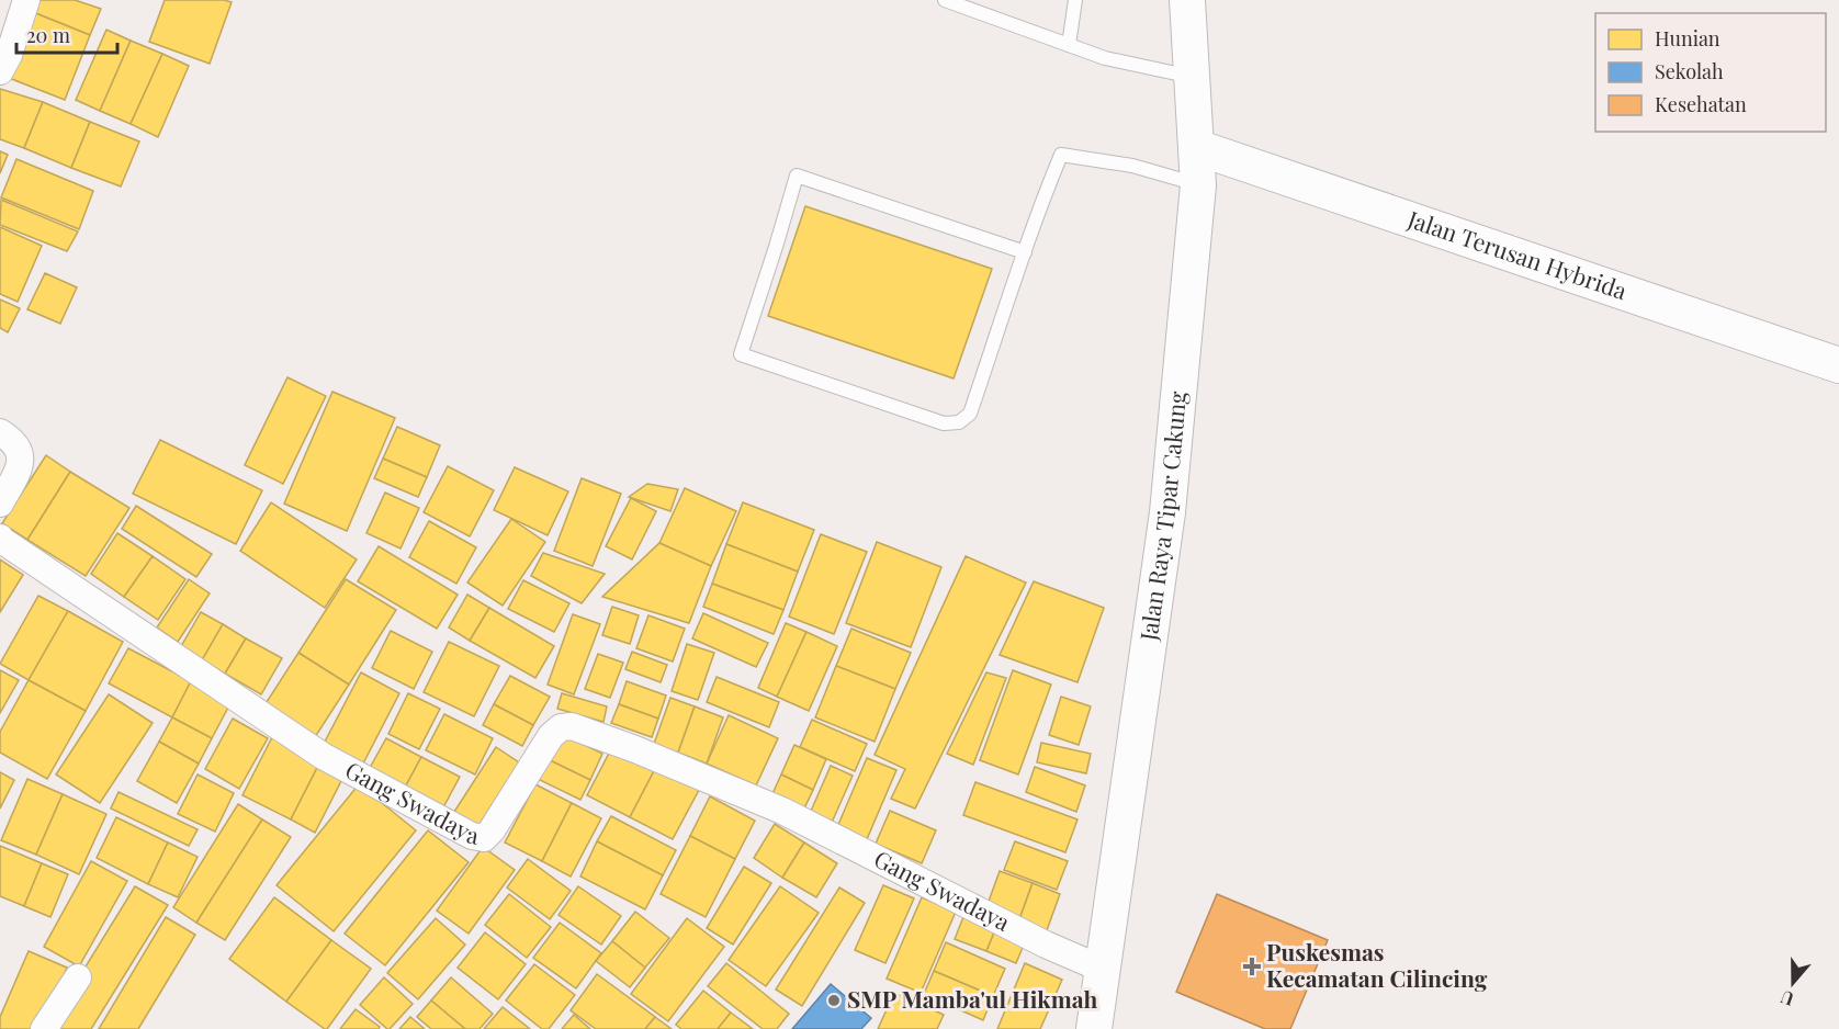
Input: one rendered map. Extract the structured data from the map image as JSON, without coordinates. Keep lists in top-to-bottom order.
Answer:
{
  "streets": {
    "street": ["Jalan Terusan Hybrida", "Jalan Raya Tipar Cakung", "Gang Swadaya"]
  },
  "crossings": [
    ["Jalan Terusan Hybrida", "Jalan Raya Tipar Cakung"],
    ["Jalan Raya Tipar Cakung", "Gang Swadaya"]
  ],
  "places": {
    "health": ["Puskesmas Kecamatan Cilincing"],
    "other": ["SMP Mamba'ul Hikmah"]
  },
  "legend": ["Hunian", "Sekolah", "Kesehatan"],
  "scale_bar": "20 m",
  "north": "bottom"
}
